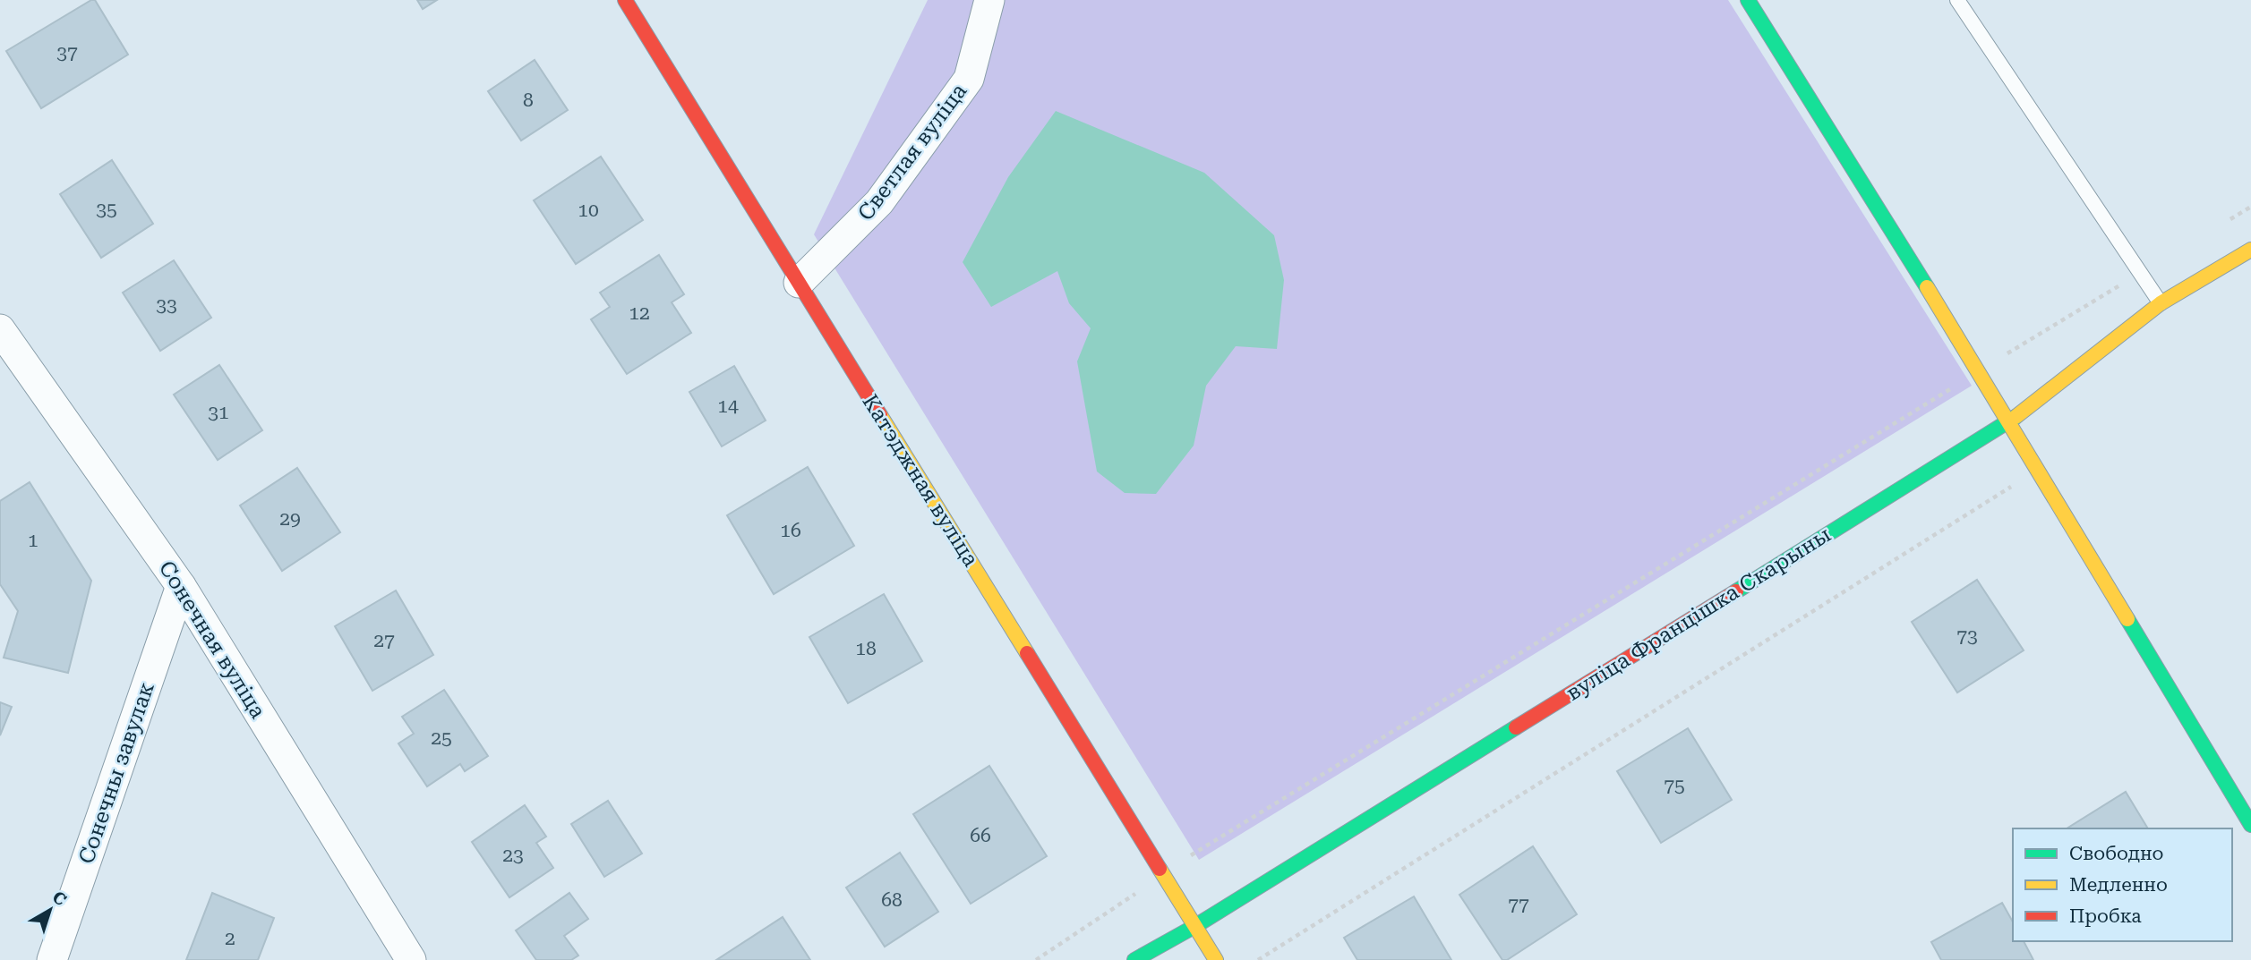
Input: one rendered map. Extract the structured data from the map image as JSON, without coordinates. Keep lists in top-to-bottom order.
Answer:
{
  "streets": {
    "street": [
      "Светлая вуліца",
      "Катэджная вуліца",
      "вуліца Францішка Скарыны",
      "Сонечная вуліца",
      "Сонечны завулак"
    ]
  },
  "crossings": [
    ["Светлая вуліца", "Катэджная вуліца"],
    ["Катэджная вуліца", "вуліца Францішка Скарыны"],
    ["Сонечная вуліца", "Сонечны завулак"]
  ],
  "house_numbers": [
    "37",
    "8",
    "35",
    "10",
    "33",
    "12",
    "14",
    "31",
    "29",
    "16",
    "1",
    "73",
    "27",
    "18",
    "25",
    "75",
    "66",
    "23",
    "68",
    "77",
    "2"
  ],
  "legend": ["Свободно", "Медленно", "Пробка"],
  "north": "top right"
}
